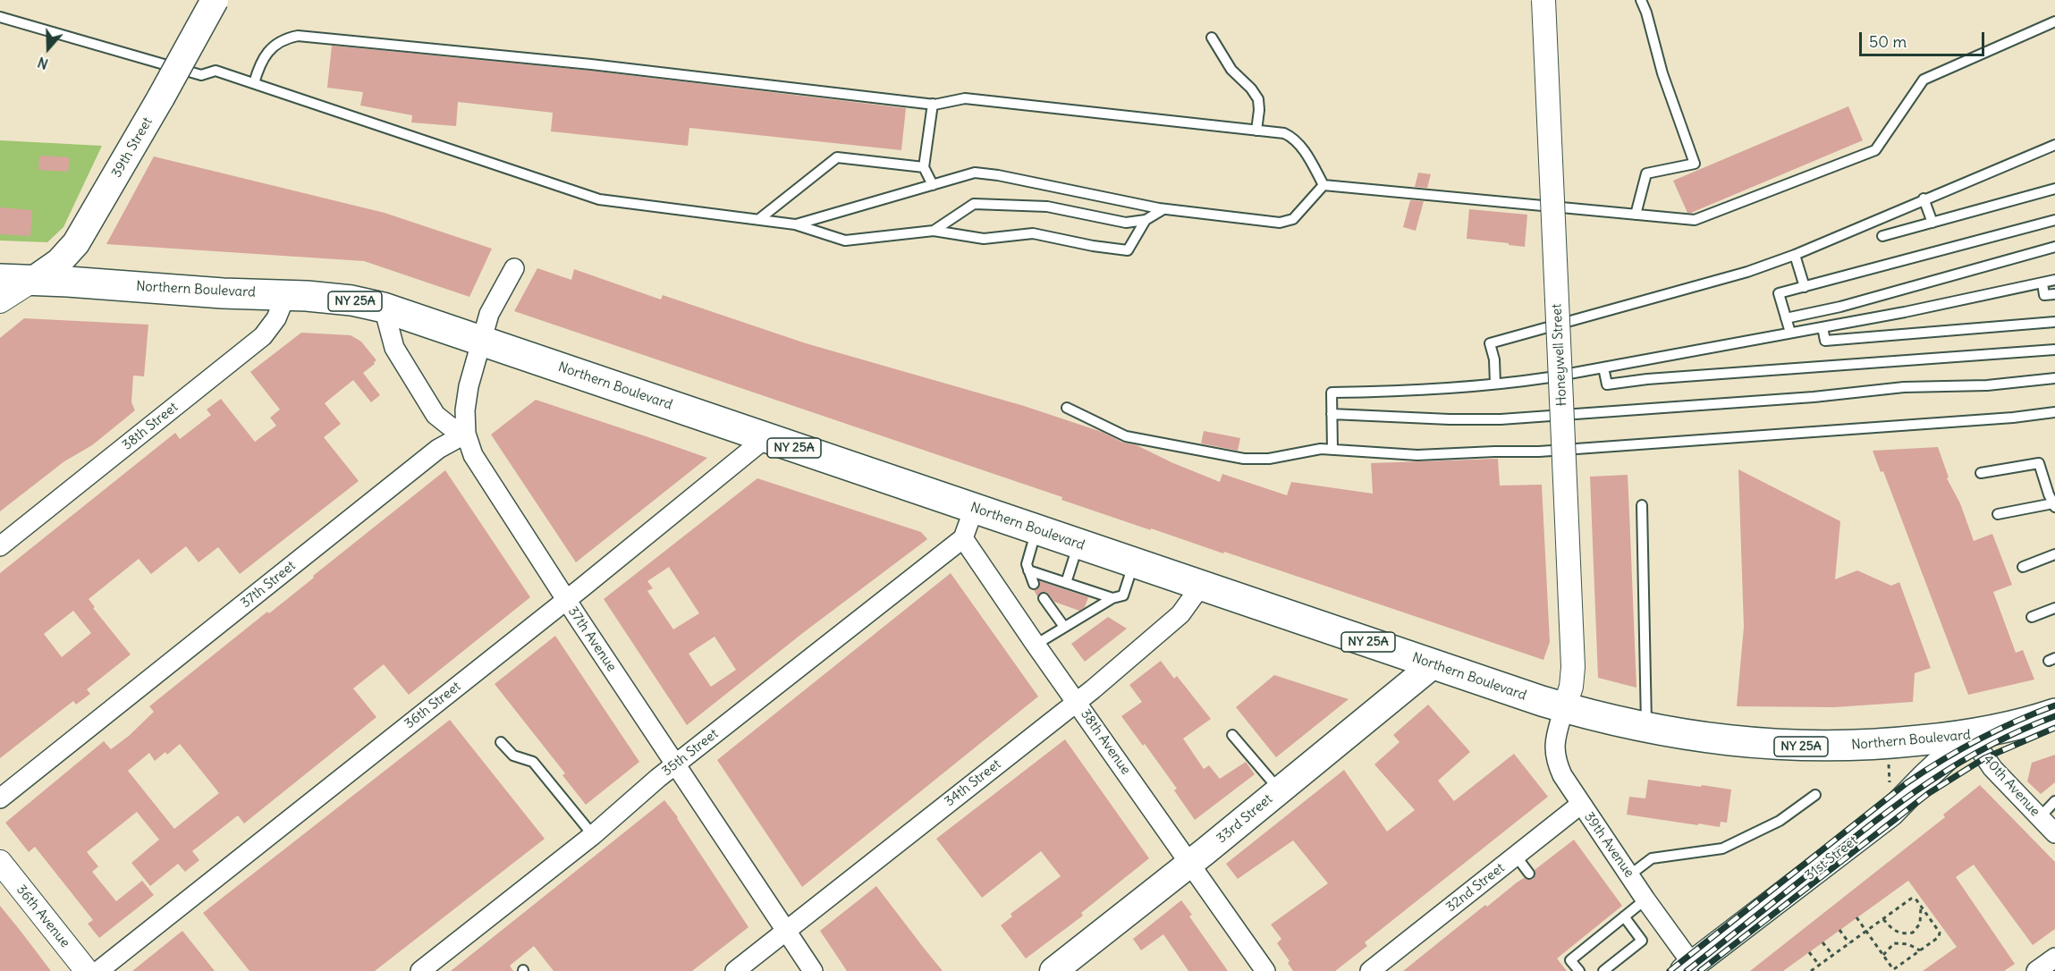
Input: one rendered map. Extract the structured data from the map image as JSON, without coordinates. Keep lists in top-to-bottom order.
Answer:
{
  "streets": {
    "main road": [
      "39th Street",
      "Northern Boulevard",
      "NY 25A",
      "33rd Street",
      "31st Street"
    ],
    "street": [
      "Honeywell Street",
      "38th Street",
      "37th Street",
      "37th Avenue",
      "36th Street",
      "38th Avenue",
      "35th Street",
      "34th Street",
      "40th Avenue",
      "39th Avenue",
      "32nd Street",
      "36th Avenue"
    ]
  },
  "crossings": [
    ["39th Street", "Northern Boulevard"],
    ["Northern Boulevard", "Honeywell Street"],
    ["Northern Boulevard", "38th Street"],
    ["Northern Boulevard", "36th Street"],
    ["Northern Boulevard", "34th Street"],
    ["Northern Boulevard", "40th Avenue"],
    ["Northern Boulevard", "33rd Street"],
    ["Northern Boulevard", "39th Avenue"],
    ["Northern Boulevard", "31st Street"],
    ["Honeywell Street", "39th Avenue"],
    ["37th Street", "37th Avenue"],
    ["37th Avenue", "36th Street"],
    ["37th Avenue", "35th Street"],
    ["37th Avenue", "34th Street"],
    ["38th Avenue", "35th Street"],
    ["38th Avenue", "34th Street"],
    ["38th Avenue", "33rd Street"],
    ["40th Avenue", "31st Street"],
    ["39th Avenue", "31st Street"],
    ["39th Avenue", "32nd Street"]
  ],
  "scale_bar": "50 m",
  "north": "bottom"
}
